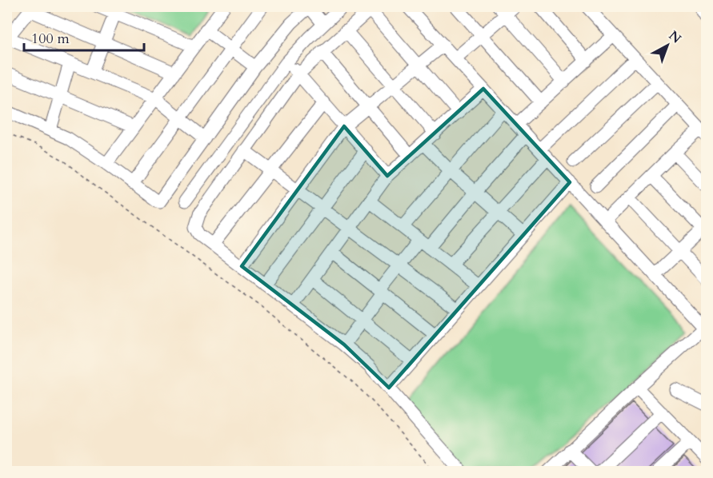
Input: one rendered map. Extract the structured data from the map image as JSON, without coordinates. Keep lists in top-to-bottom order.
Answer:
{
  "scale_bar": "100 m",
  "north": "top right"
}
